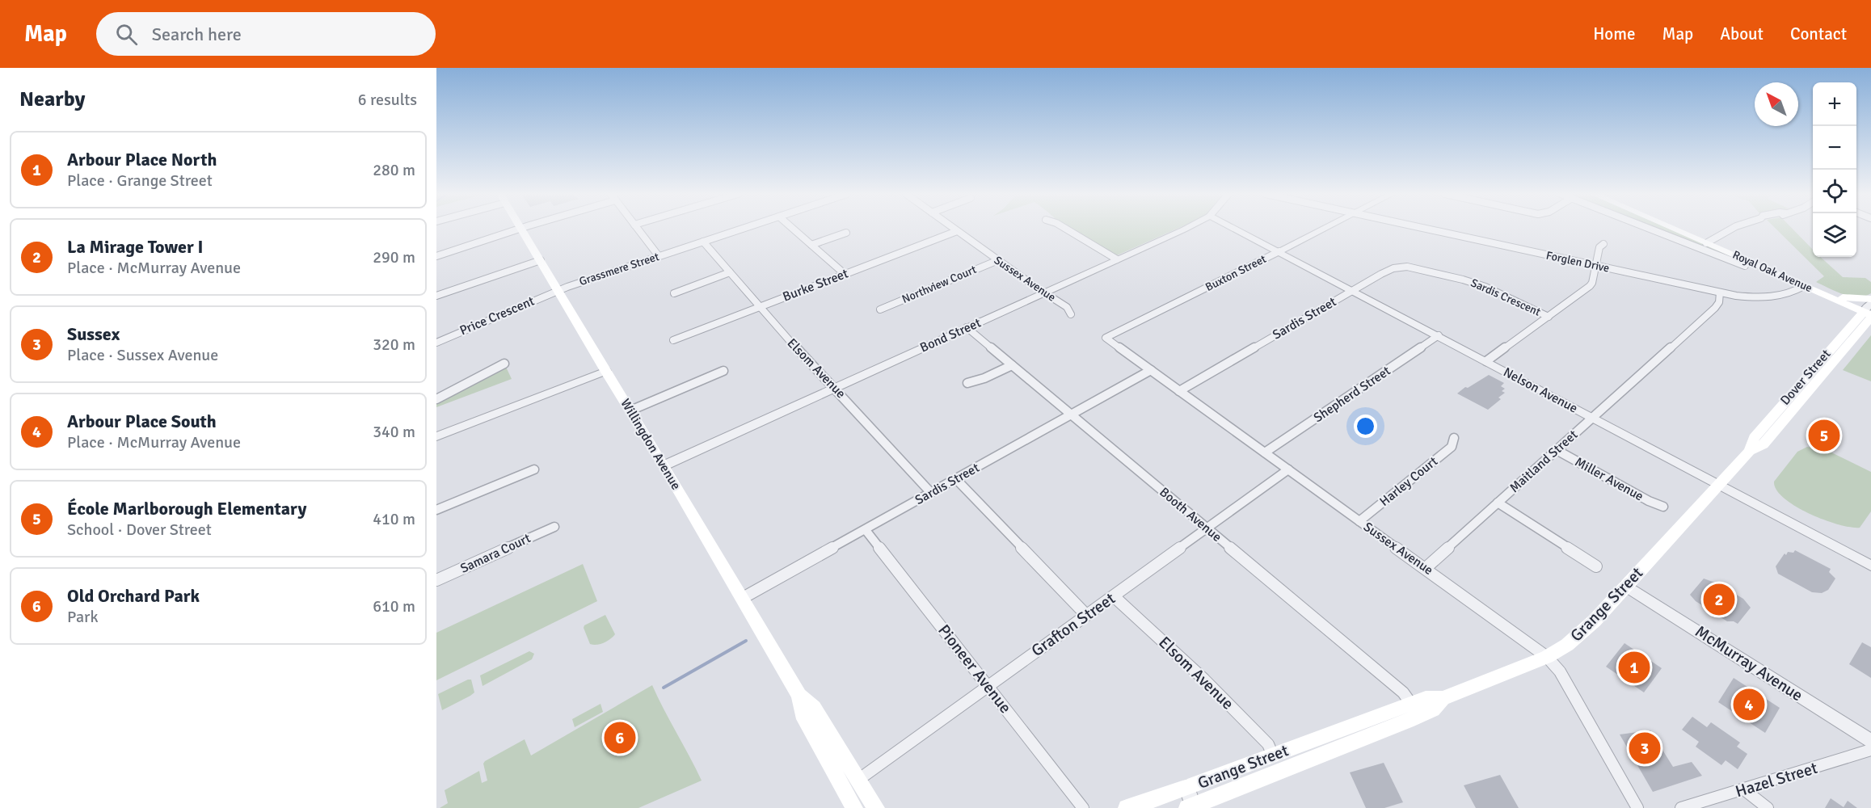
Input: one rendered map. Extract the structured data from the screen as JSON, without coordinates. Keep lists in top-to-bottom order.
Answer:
{
  "streets": {
    "main road": [
      "Royal Oak Avenue",
      "Dover Street",
      "Willingdon Avenue",
      "Grange Street"
    ],
    "street": [
      "Forglen Drive",
      "Grassmere Street",
      "Buxton Street",
      "Sussex Avenue",
      "Northview Court",
      "Burke Street",
      "Sardis Crescent",
      "Price Crescent",
      "Sardis Street",
      "Bond Street",
      "Elsom Avenue",
      "Nelson Avenue",
      "Shepherd Street",
      "Maitland Street",
      "Miller Avenue",
      "Harley Court",
      "Booth Avenue",
      "Samara Court",
      "Grafton Street",
      "McMurray Avenue",
      "Pioneer Avenue",
      "Hazel Street"
    ]
  },
  "crossings": [
    ["Forglen Drive", "Royal Oak Avenue"],
    ["Forglen Drive", "Maitland Street"],
    ["Grassmere Street", "Price Crescent"],
    ["Grassmere Street", "Elsom Avenue"],
    ["Grassmere Street", "Willingdon Avenue"],
    ["Royal Oak Avenue", "Dover Street"],
    ["Buxton Street", "Sussex Avenue"],
    ["Buxton Street", "Nelson Avenue"],
    ["Sussex Avenue", "Northview Court"],
    ["Sussex Avenue", "Burke Street"],
    ["Sussex Avenue", "Sardis Street"],
    ["Sussex Avenue", "Bond Street"],
    ["Sussex Avenue", "Shepherd Street"],
    ["Sussex Avenue", "Maitland Street"],
    ["Sussex Avenue", "Harley Court"],
    ["Sussex Avenue", "Grange Street"],
    ["Sussex Avenue", "Grafton Street"],
    ["Burke Street", "Elsom Avenue"],
    ["Sardis Crescent", "Sardis Street"],
    ["Sardis Crescent", "Nelson Avenue"],
    ["Price Crescent", "Willingdon Avenue"],
    ["Sardis Street", "Elsom Avenue"],
    ["Sardis Street", "Nelson Avenue"],
    ["Sardis Street", "Willingdon Avenue"],
    ["Sardis Street", "Booth Avenue"],
    ["Sardis Street", "Pioneer Avenue"],
    ["Bond Street", "Elsom Avenue"],
    ["Bond Street", "Willingdon Avenue"],
    ["Bond Street", "Booth Avenue"],
    ["Elsom Avenue", "Grange Street"],
    ["Elsom Avenue", "Grafton Street"],
    ["Dover Street", "Nelson Avenue"],
    ["Dover Street", "Grange Street"],
    ["Nelson Avenue", "Shepherd Street"],
    ["Nelson Avenue", "Maitland Street"],
    ["Nelson Avenue", "Grange Street"],
    ["Willingdon Avenue", "Grafton Street"],
    ["Maitland Street", "Miller Avenue"],
    ["Booth Avenue", "Grange Street"],
    ["Booth Avenue", "Grafton Street"],
    ["Grange Street", "McMurray Avenue"],
    ["Grafton Street", "Pioneer Avenue"]
  ],
  "north": "top left",
  "page": {
    "header": "Map",
    "search": "Search here",
    "nav": [
      "Home",
      "Map",
      "About",
      "Contact"
    ],
    "heading": ["Nearby", "6 results"],
    "map_buttons": ["+", "−"],
    "list": [
      {
        "mark": "1",
        "name": "Arbour Place North",
        "note": "Place · Grange Street",
        "value": "280 m"
      },
      {
        "mark": "2",
        "name": "La Mirage Tower I",
        "note": "Place · McMurray Avenue",
        "value": "290 m"
      },
      {
        "mark": "3",
        "name": "Sussex",
        "note": "Place · Sussex Avenue",
        "value": "320 m"
      },
      {
        "mark": "4",
        "name": "Arbour Place South",
        "note": "Place · McMurray Avenue",
        "value": "340 m"
      },
      {
        "mark": "5",
        "name": "École Marlborough Elementary",
        "note": "School · Dover Street",
        "value": "410 m"
      },
      {
        "mark": "6",
        "name": "Old Orchard Park",
        "note": "Park",
        "value": "610 m"
      }
    ],
    "pins": [
      "5",
      "2",
      "1",
      "4",
      "6",
      "3"
    ]
  }
}
